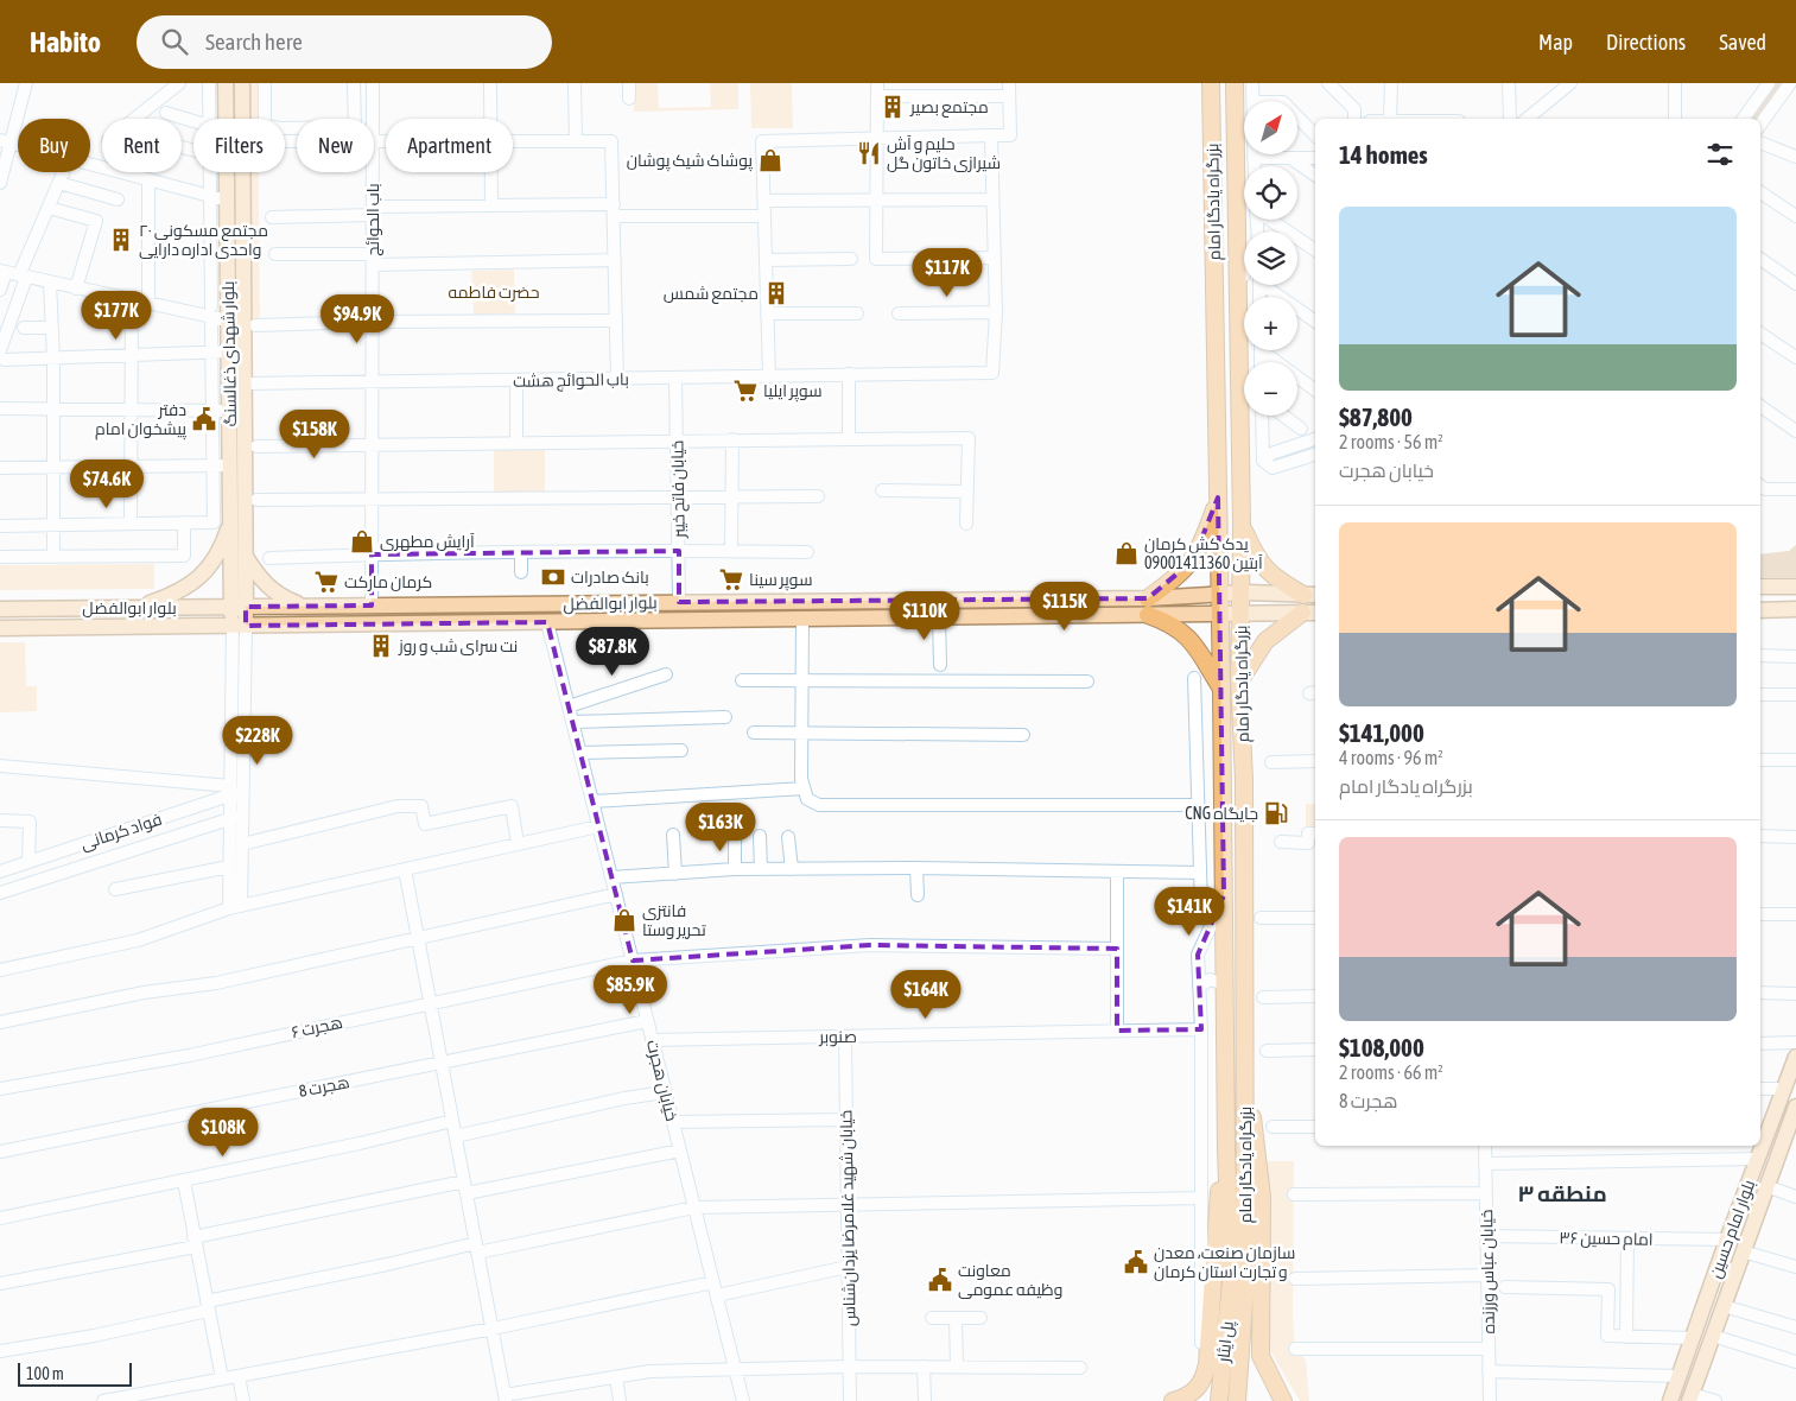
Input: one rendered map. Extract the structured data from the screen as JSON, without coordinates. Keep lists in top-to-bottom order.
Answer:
{
  "streets": {
    "highway": ["بزرگراه یادگار امام", "پل ایثار"],
    "main road": ["بلوار شهدای ذغالسنگ", "بلوار ابوالفضل", "بلوار امام حسین"],
    "street": [
      "باب الحوائج",
      "باب الحوائج هشت",
      "خیابان فاتح خیبر",
      "فواد کرمانی",
      "هجرت ۶",
      "صنوبر",
      "خیابان هجرت",
      "هجرت 8",
      "خیابان شهید غلامرضا یزدان‌شناس",
      "امام حسین ۳۶",
      "خیابان عباس ورزنده"
    ]
  },
  "crossings": [
    ["بزرگراه یادگار امام", "بلوار ابوالفضل"],
    ["بزرگراه یادگار امام", "پل ایثار"],
    ["باب الحوائج", "باب الحوائج هشت"],
    ["باب الحوائج", "بلوار ابوالفضل"],
    ["بلوار شهدای ذغالسنگ", "باب الحوائج هشت"],
    ["بلوار شهدای ذغالسنگ", "بلوار ابوالفضل"],
    ["باب الحوائج هشت", "خیابان فاتح خیبر"],
    ["خیابان فاتح خیبر", "بلوار ابوالفضل"],
    ["بلوار ابوالفضل", "خیابان هجرت"],
    ["هجرت ۶", "خیابان هجرت"],
    ["صنوبر", "خیابان هجرت"],
    ["صنوبر", "خیابان شهید غلامرضا یزدان‌شناس"],
    ["خیابان هجرت", "هجرت 8"],
    ["بلوار امام حسین", "امام حسین ۳۶"],
    ["امام حسین ۳۶", "خیابان عباس ورزنده"]
  ],
  "districts": ["منطقه ۳"],
  "parks": ["حضرت فاطمه"],
  "places": {
    "building": [
      "مجتمع بصیر",
      "مجتمع مسکونی ۲۰ واحدی اداره دارایی",
      "مجتمع شمس",
      "نت سرای شب و روز"
    ],
    "restaurant": ["حلیم و آش شیرازی خاتون گل"],
    "shop": [
      "پوشاک شیک پوشان",
      "آرایش مطهری",
      "یدک کش کرمان آبتین 09001411360",
      "فانتزی تحریر وستا"
    ],
    "supermarket": ["سوپر ایلیا", "سوپر سینا", "کرمان مارکت"],
    "public building": ["دفتر پیشخوان امام", "سازمان صنعت، معدن و تجارت استان کرمان", "معاونت وظیفه عمومی"],
    "bank": ["بانک صادرات"],
    "fuel station": ["CNG جایگاه"]
  },
  "scale_bar": "100 m",
  "north": "top right",
  "page": {
    "header": "Habito",
    "search": "Search here",
    "nav": ["Map", "Directions", "Saved"],
    "map_buttons": ["+", "−"],
    "chip": [
      "Buy",
      "Rent",
      "Filters",
      "New",
      "Apartment"
    ],
    "heading": "14 homes",
    "list": [
      {
        "name": "$87,800",
        "note": "2 rooms · 56 m² · خیابان هجرت"
      },
      {
        "name": "$141,000",
        "note": "4 rooms · 96 m² · بزرگراه یادگار امام"
      },
      {
        "name": "$108,000",
        "note": "2 rooms · 66 m² · هجرت 8"
      }
    ],
    "price": [
      "$117K",
      "$177K",
      "$94.9K",
      "$158K",
      "$74.6K",
      "$115K",
      "$110K",
      "$87.8K",
      "$228K",
      "$163K",
      "$141K",
      "$85.9K",
      "$164K",
      "$108K"
    ],
    "scale": "100 m"
  }
}
